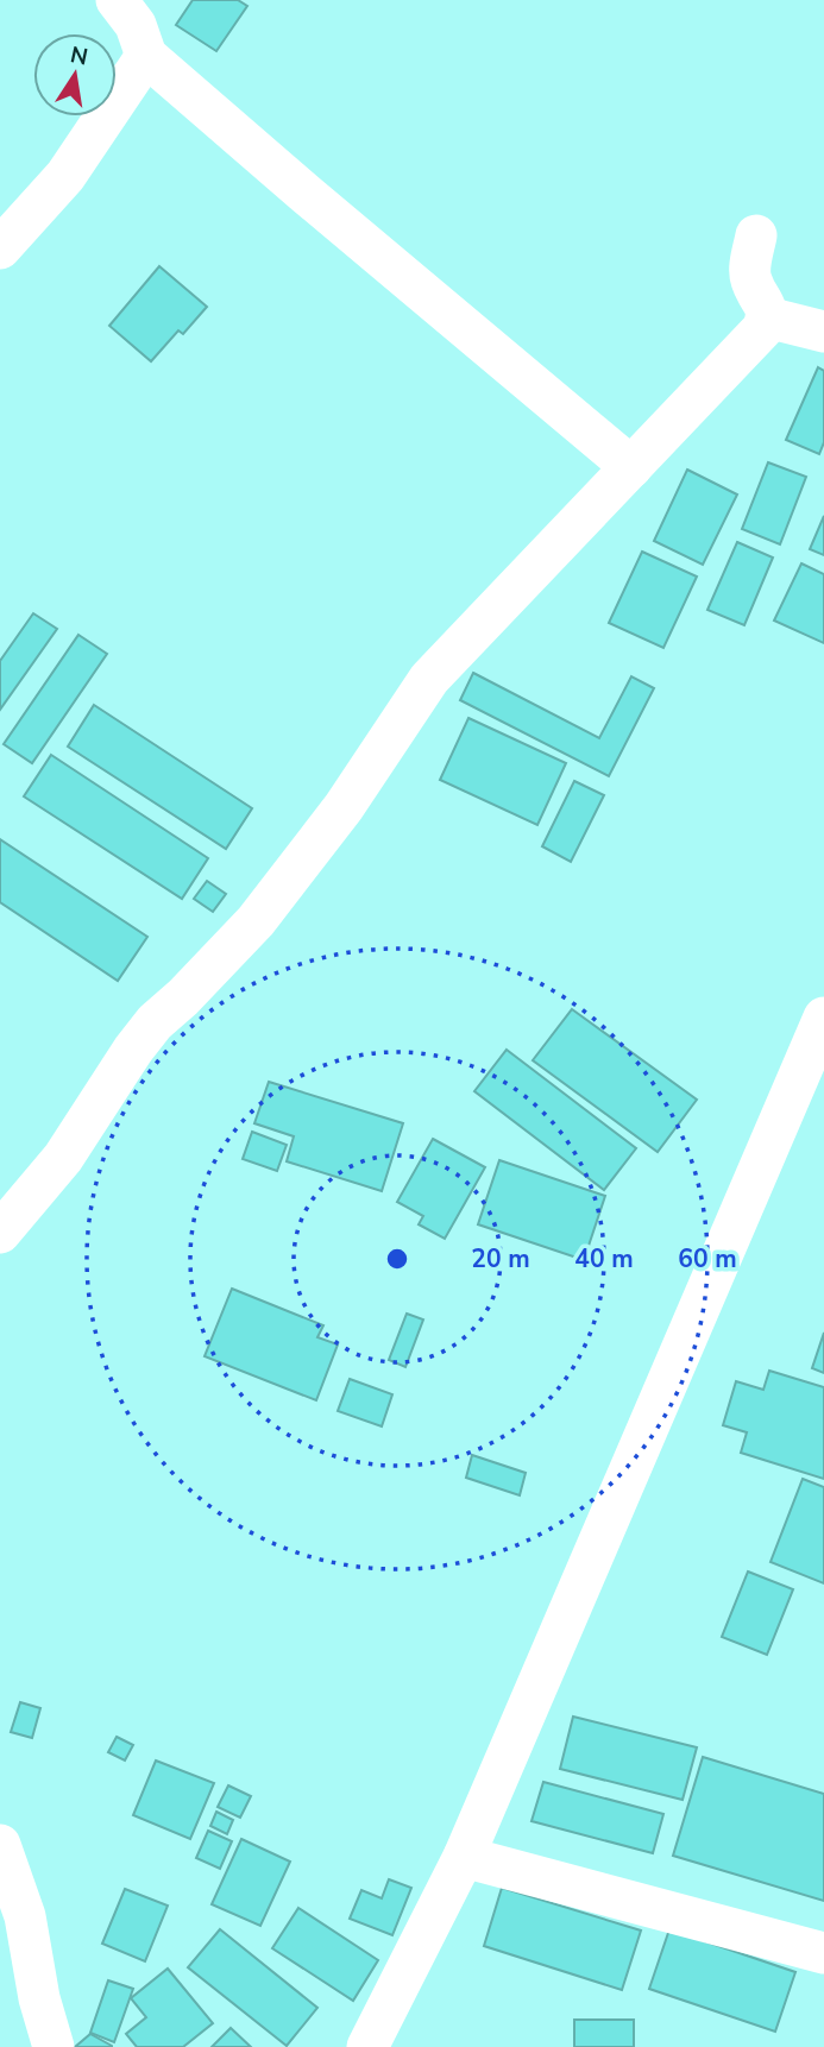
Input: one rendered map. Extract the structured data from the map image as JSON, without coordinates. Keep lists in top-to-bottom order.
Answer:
{
  "north": "top",
  "rings": ["20 m", "40 m", "60 m"]
}
